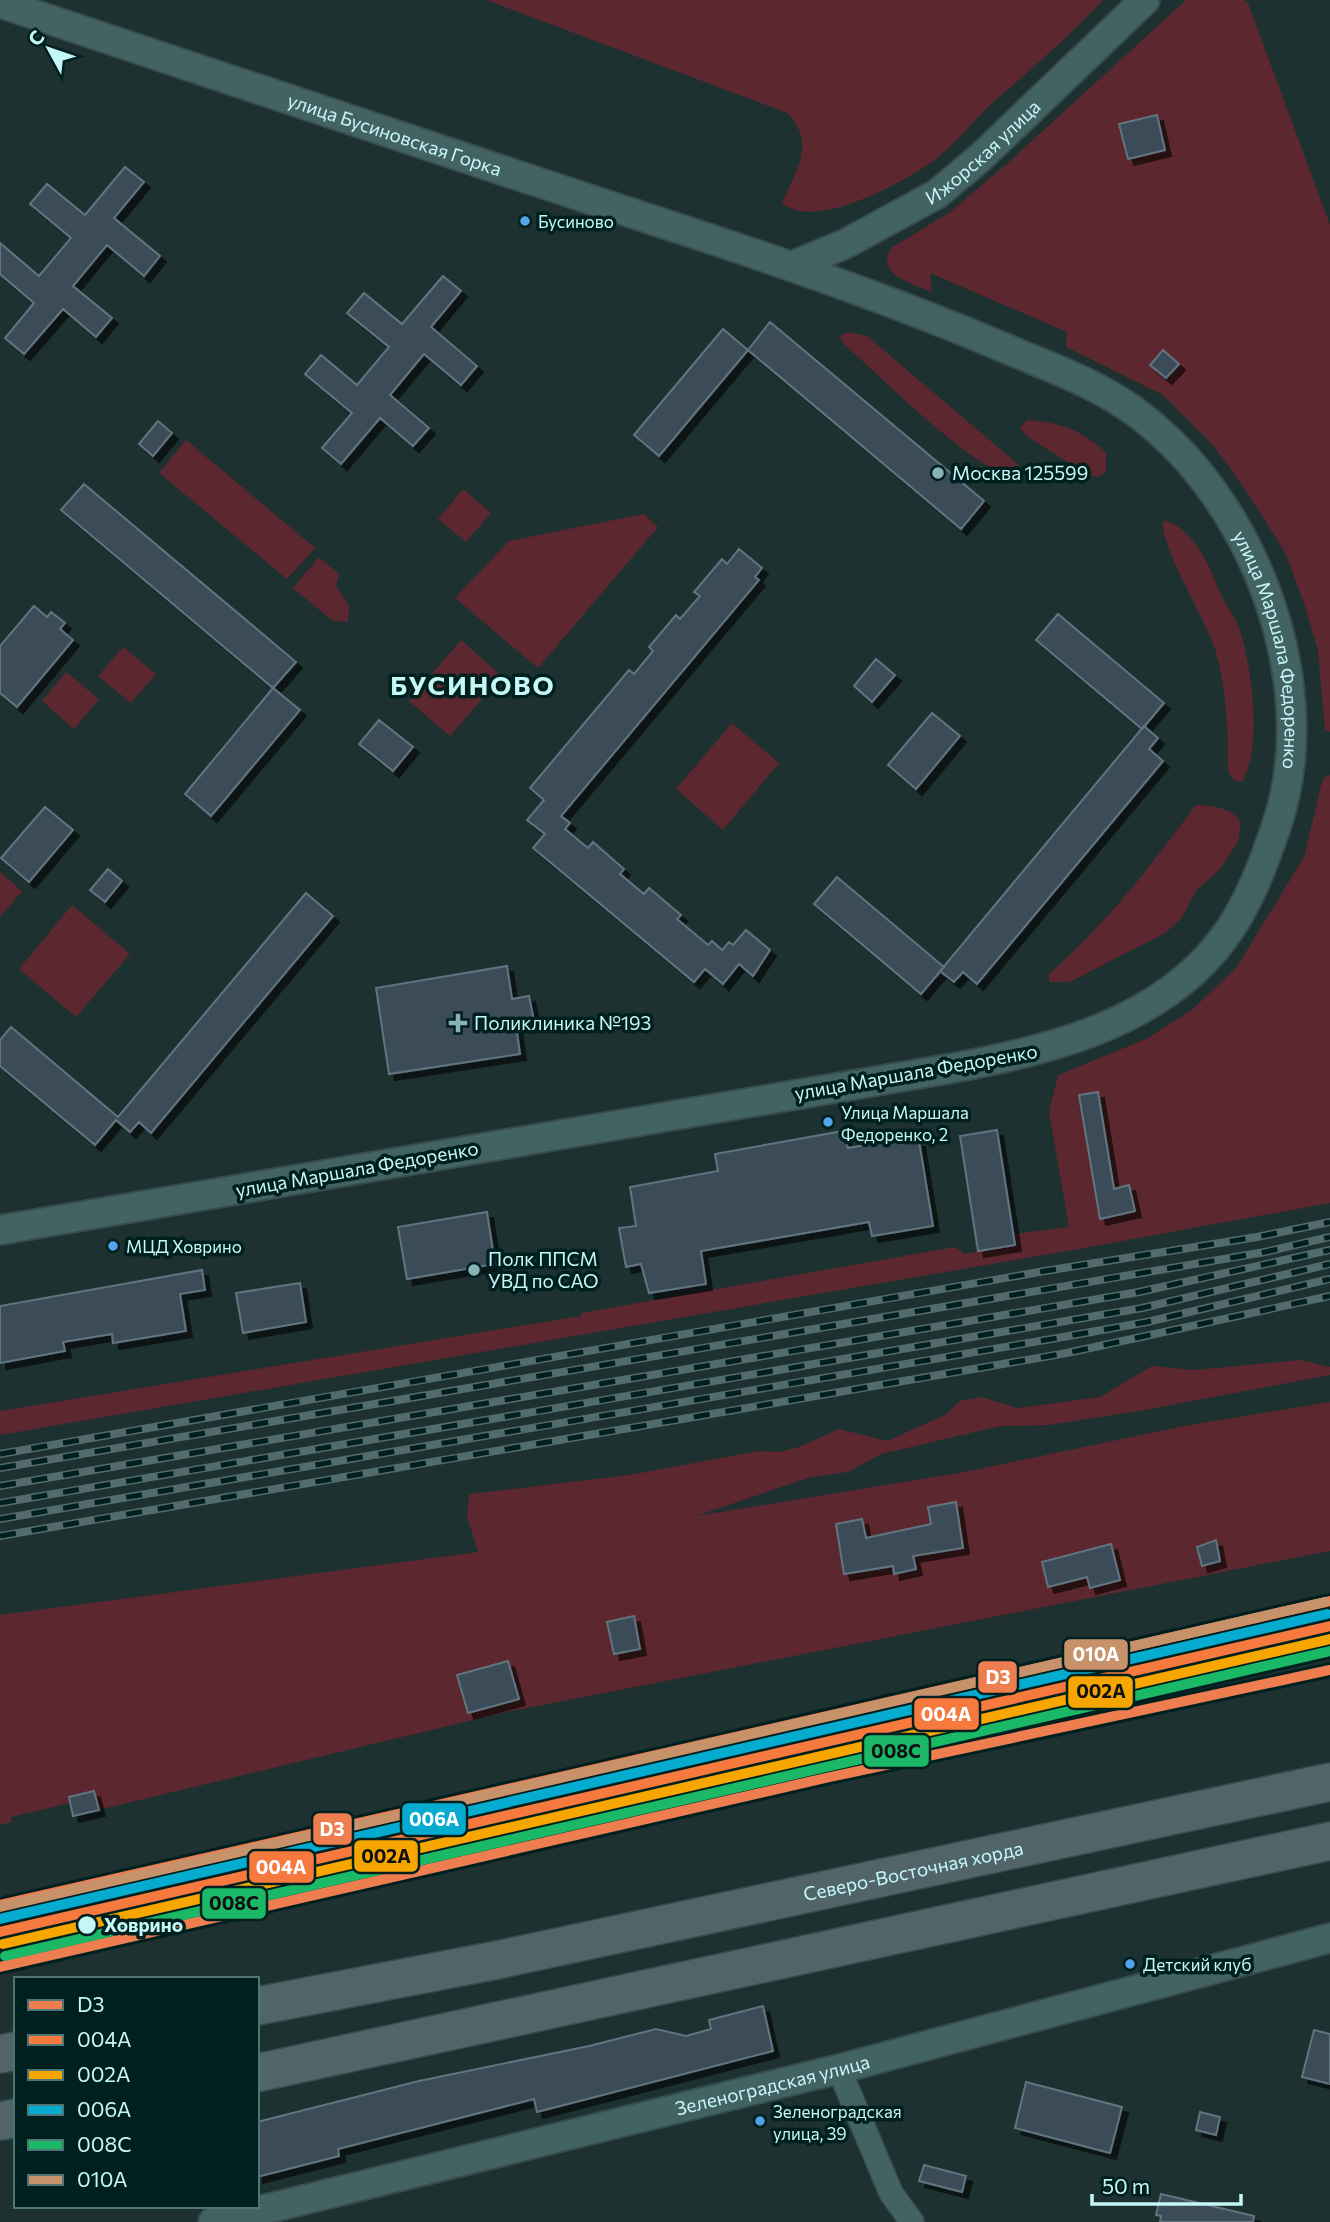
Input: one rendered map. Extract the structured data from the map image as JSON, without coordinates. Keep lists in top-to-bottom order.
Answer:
{
  "streets": {
    "main road": ["Северо-Восточная хорда"],
    "street": [
      "улица Бусиновская Горка",
      "Ижорская улица",
      "улица Маршала Федоренко",
      "Зеленоградская улица"
    ]
  },
  "crossings": [
    ["улица Бусиновская Горка", "Ижорская улица"],
    ["улица Бусиновская Горка", "улица Маршала Федоренко"],
    ["Ижорская улица", "улица Маршала Федоренко"]
  ],
  "districts": ["БУСИНОВО"],
  "places": {
    "other": [
      "Бусиново",
      "Москва 125599",
      "Улица Маршала Федоренко, 2",
      "МЦД Ховрино",
      "Полк ППСМ УВД по САО",
      "Ховрино",
      "Детский клуб",
      "Зеленоградская улица, 39"
    ],
    "health": ["Поликлиника №193"]
  },
  "lines": [
    "transit line D3",
    "transit line 010А",
    "transit line 006А",
    "transit line 004А",
    "transit line 002А",
    "transit line 008С"
  ],
  "legend": [
    "D3",
    "004А",
    "002А",
    "006А",
    "008С",
    "010А"
  ],
  "scale_bar": "50 m",
  "north": "top left"
}
